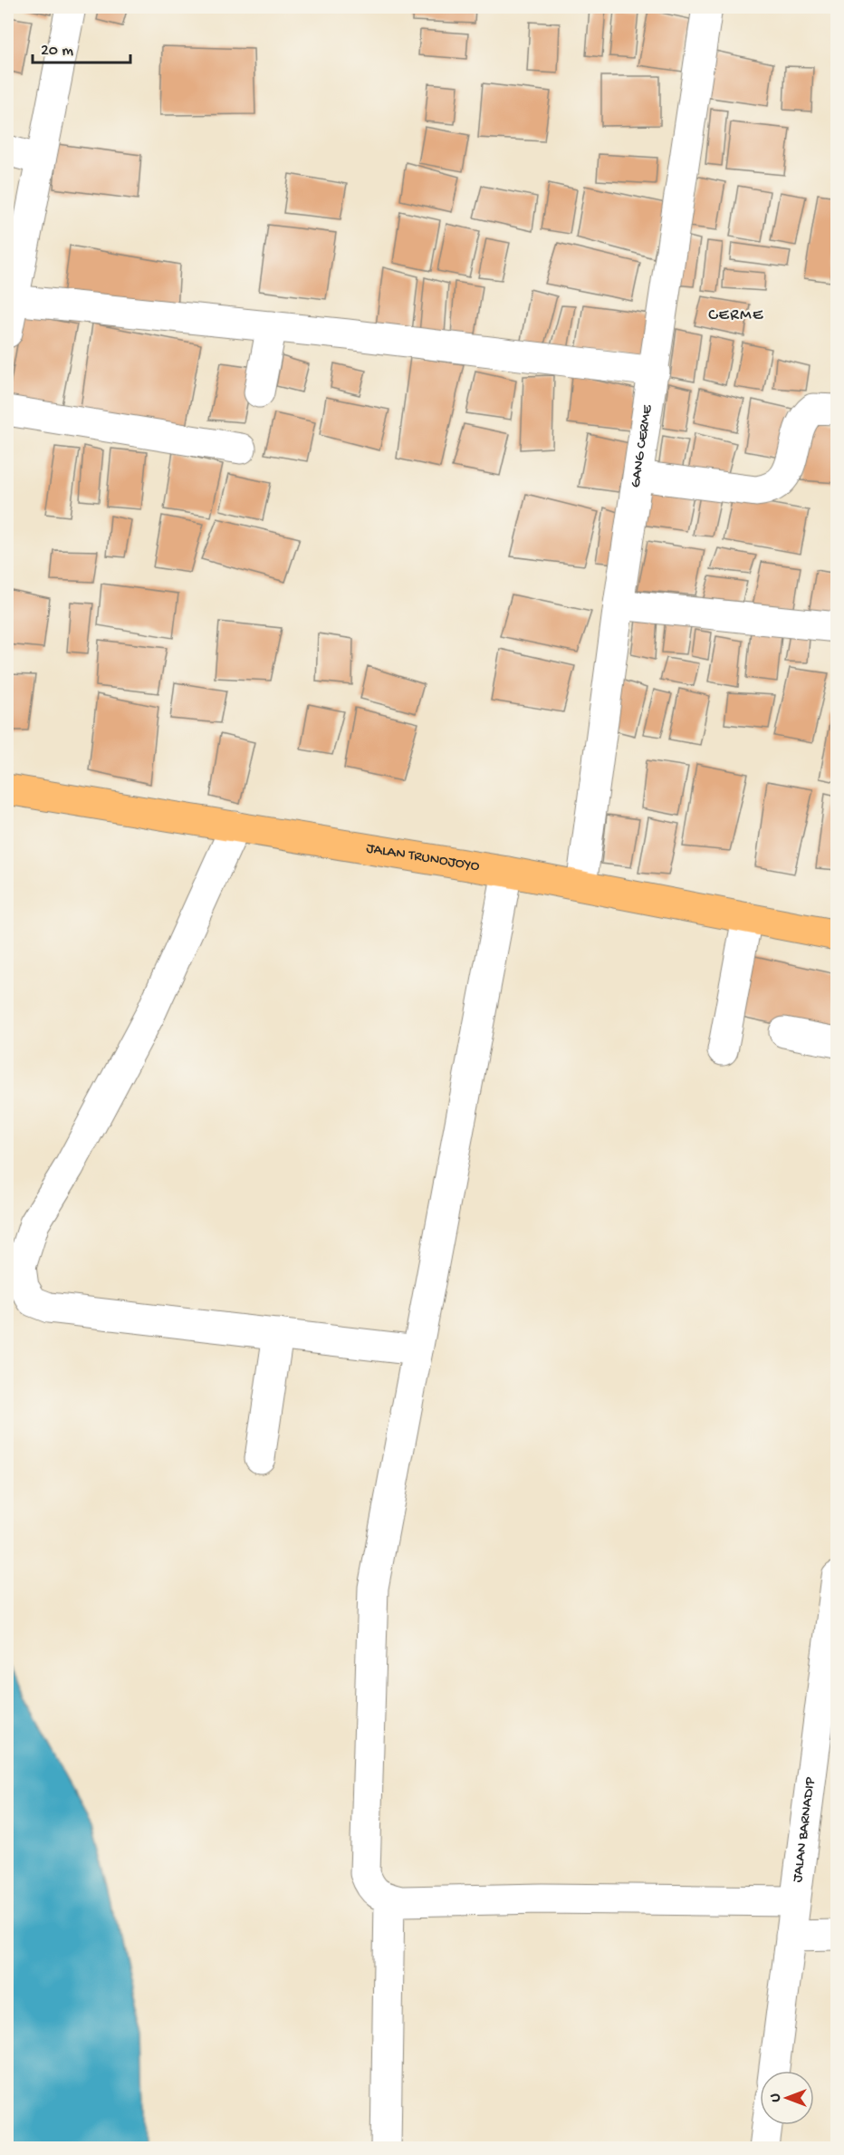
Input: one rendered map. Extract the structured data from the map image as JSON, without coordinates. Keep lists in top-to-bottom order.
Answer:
{
  "streets": {
    "main road": ["JALAN TRUNOJOYO"],
    "street": ["GANG CERME", "JALAN BARNADIP"]
  },
  "crossings": [
    ["GANG CERME", "JALAN TRUNOJOYO"]
  ],
  "districts": ["CERME"],
  "scale_bar": "20 m",
  "north": "left"
}
